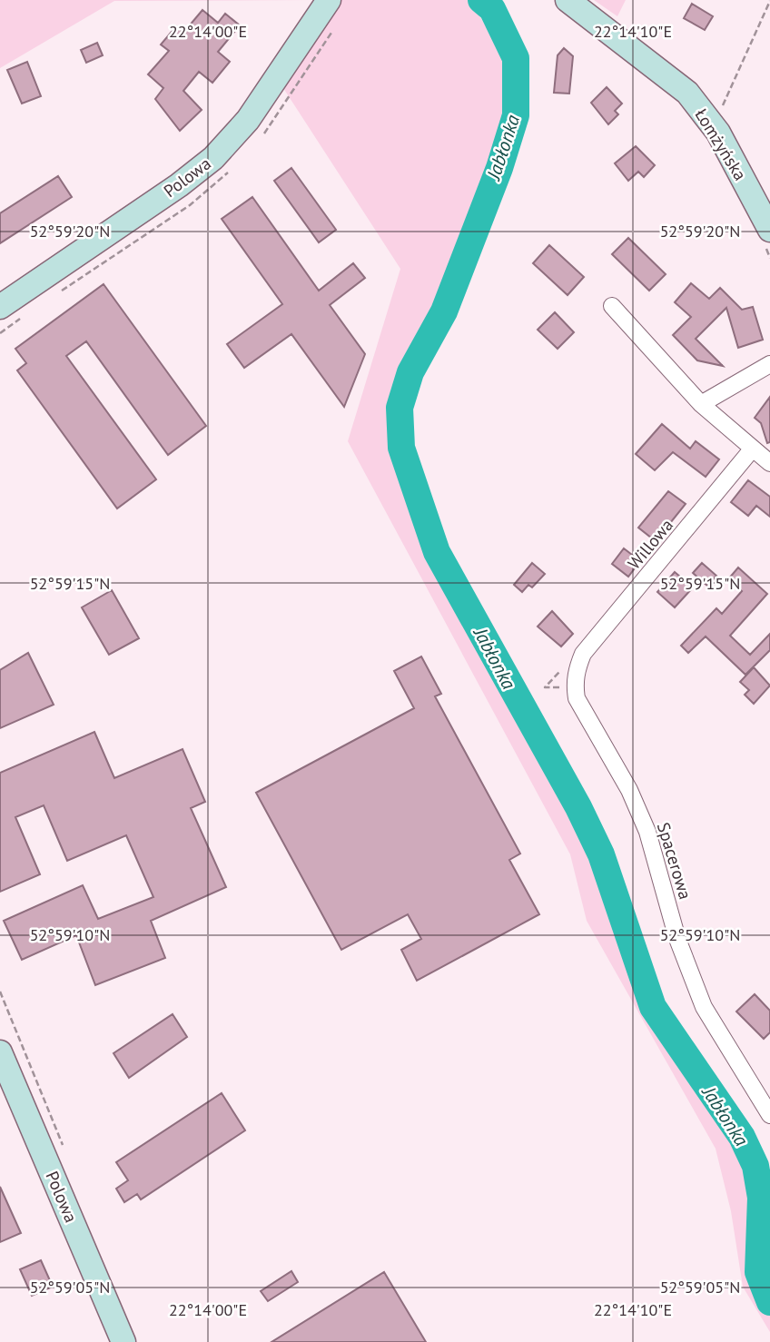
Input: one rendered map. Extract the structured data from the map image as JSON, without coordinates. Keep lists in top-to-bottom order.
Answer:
{
  "streets": {
    "street": [
      "Łomżyńska",
      "Polowa",
      "Willowa",
      "Spacerowa"
    ]
  },
  "crossings": [
    ["Willowa", "Spacerowa"]
  ],
  "water": ["Jabłonka"],
  "coordinates": [
    "22°14'00\"E",
    "22°14'10\"E",
    "52°59'20\"N",
    "52°59'15\"N",
    "52°59'10\"N",
    "52°59'05\"N"
  ]
}
